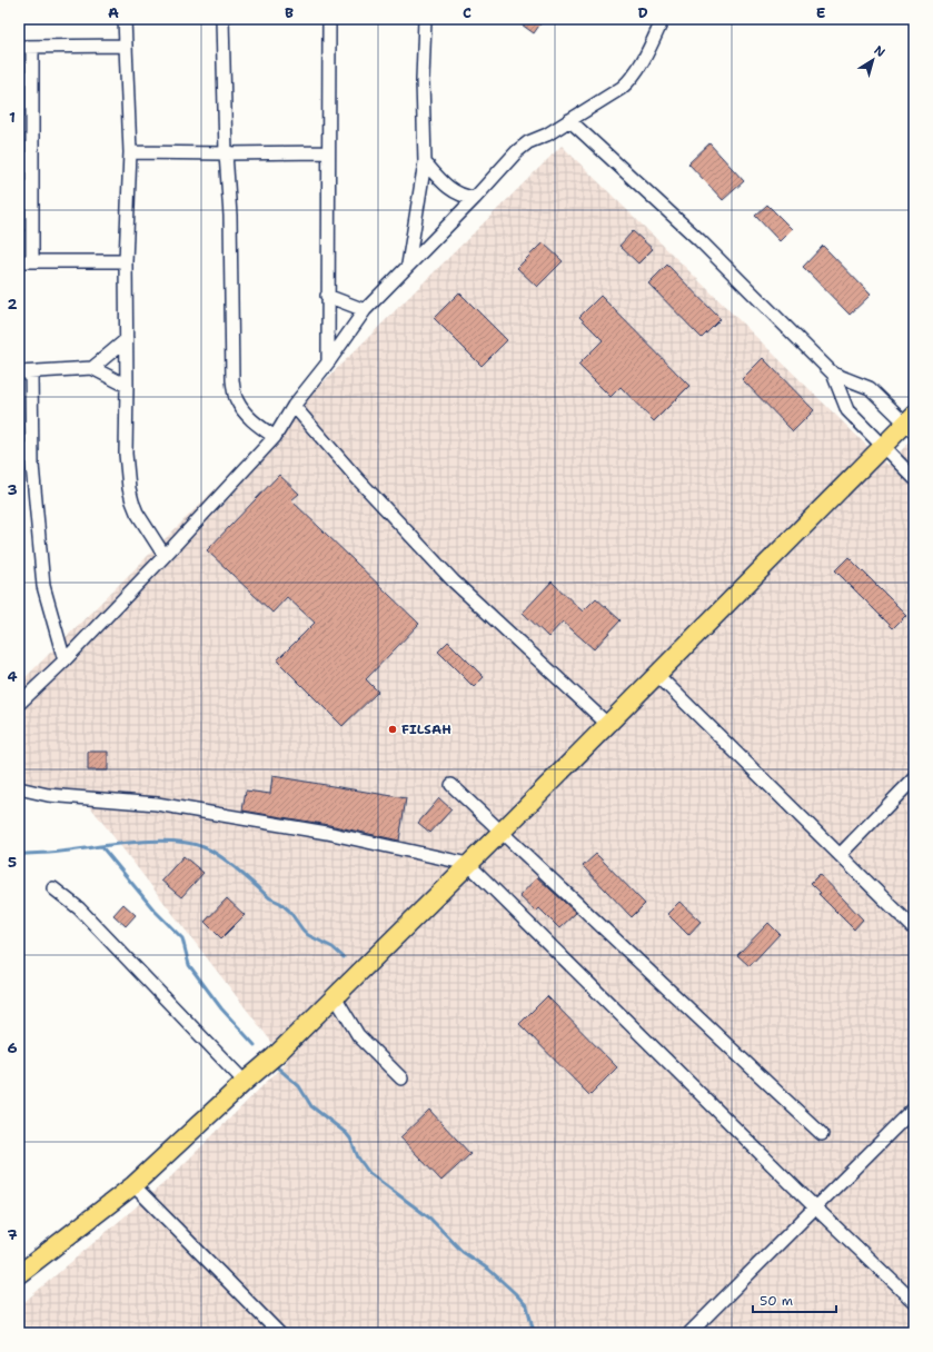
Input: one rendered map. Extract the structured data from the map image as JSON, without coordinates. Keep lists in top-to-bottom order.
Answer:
{
  "places": ["FILSAH"],
  "scale_bar": "50 m",
  "north": "top right",
  "grid": {
    "columns": [
      "A",
      "B",
      "C",
      "D",
      "E"
    ],
    "rows": [
      "1",
      "2",
      "3",
      "4",
      "5",
      "6",
      "7"
    ]
  }
}
